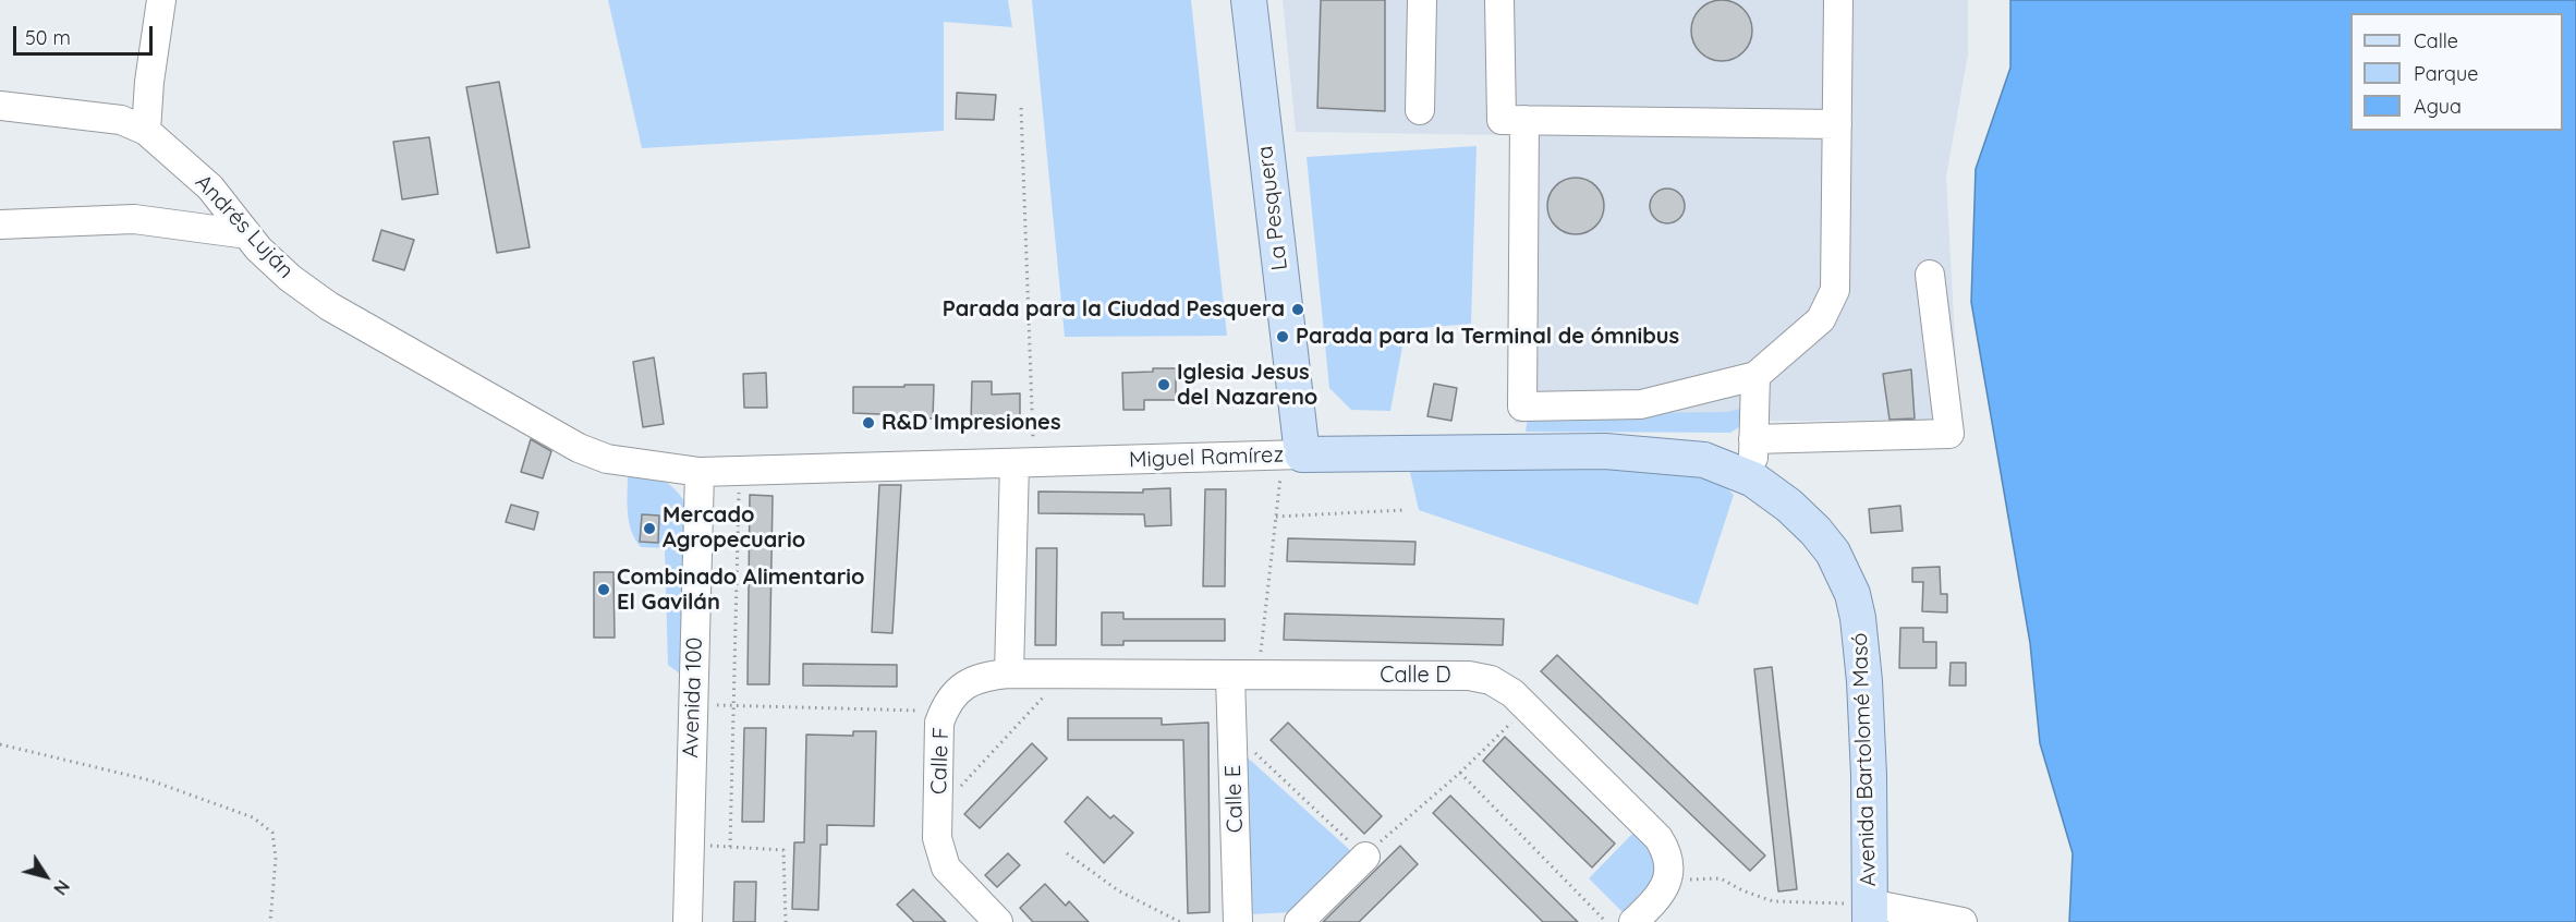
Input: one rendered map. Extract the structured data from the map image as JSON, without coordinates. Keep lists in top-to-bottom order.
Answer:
{
  "streets": {
    "main road": ["La Pesquera", "Miguel Ramírez", "Avenida Bartolomé Masó"],
    "street": [
      "Andrés Luján",
      "Calle D",
      "Avenida 100",
      "Calle F",
      "Calle E"
    ]
  },
  "crossings": [
    ["La Pesquera", "Miguel Ramírez"],
    ["Andrés Luján", "Miguel Ramírez"],
    ["Miguel Ramírez", "Avenida 100"],
    ["Miguel Ramírez", "Avenida Bartolomé Masó"],
    ["Calle D", "Calle F"],
    ["Calle D", "Calle E"]
  ],
  "places": [
    "Parada para la Ciudad Pesquera",
    "Parada para la Terminal de ómnibus",
    "Iglesia Jesus del Nazareno",
    "R&D Impresiones",
    "Mercado Agropecuario",
    "Combinado Alimentario El Gavilán"
  ],
  "legend": ["Calle", "Parque", "Agua"],
  "scale_bar": "50 m",
  "north": "bottom right"
}
